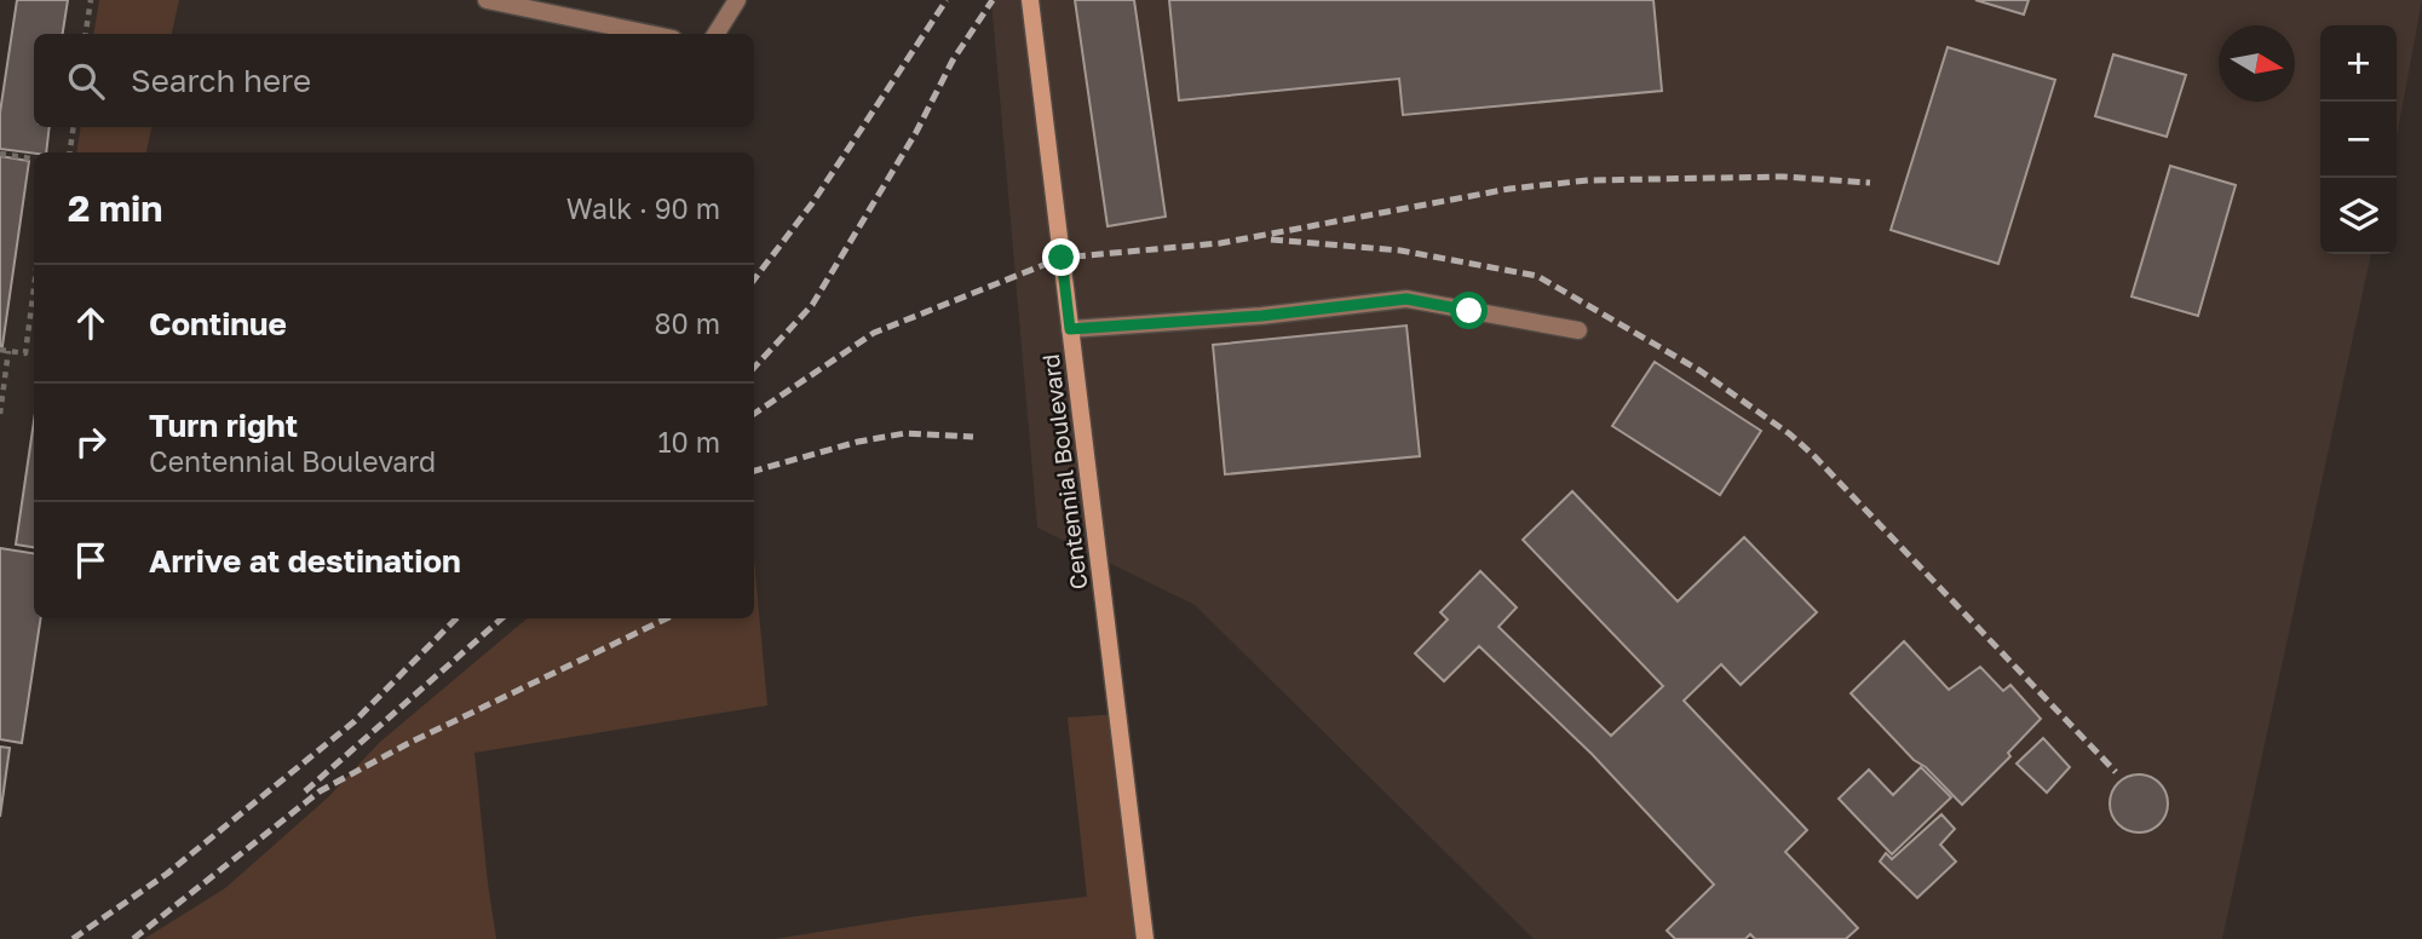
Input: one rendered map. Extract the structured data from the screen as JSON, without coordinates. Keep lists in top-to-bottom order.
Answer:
{
  "streets": {
    "main road": ["Centennial Boulevard"]
  },
  "north": "right",
  "page": {
    "map_buttons": ["+", "−"],
    "search": "Search here",
    "heading": ["2 min", "Walk · 90 m"],
    "list": [
      ["Continue", "80 m"],
      ["Turn right", "Centennial Boulevard", "10 m"],
      "Arrive at destination"
    ]
  }
}
